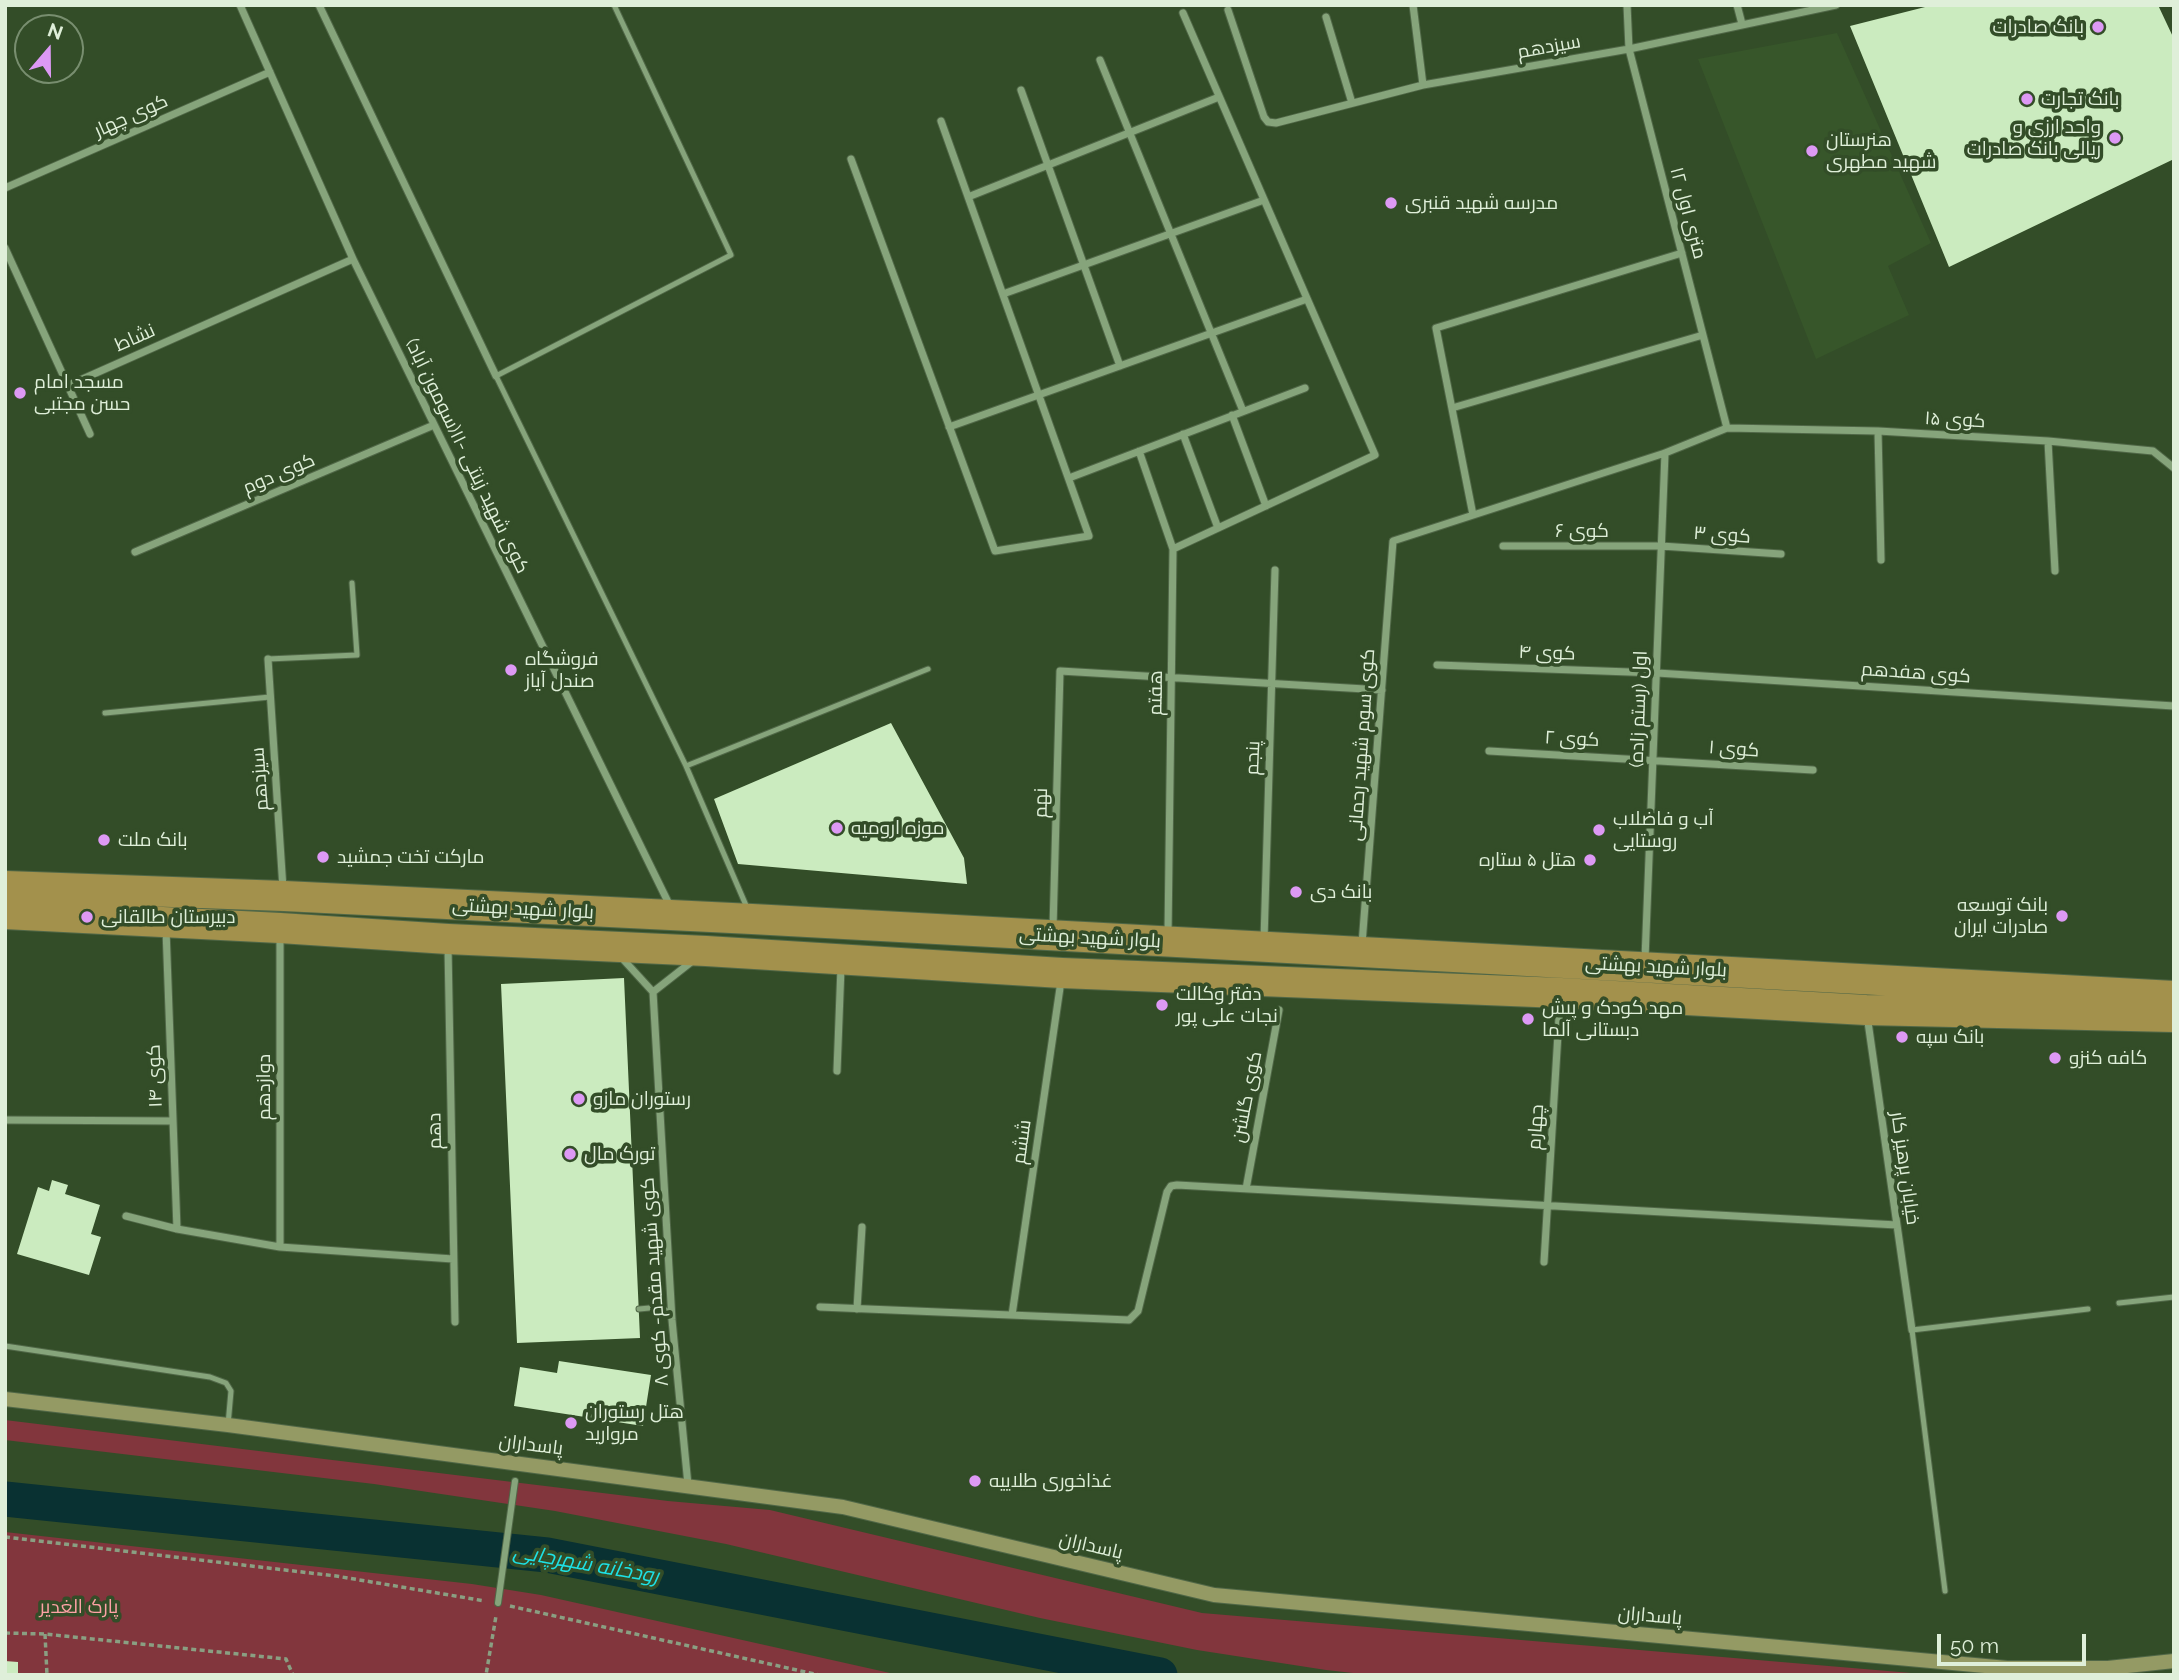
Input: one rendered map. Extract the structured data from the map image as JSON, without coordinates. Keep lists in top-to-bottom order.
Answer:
{
  "streets": {
    "main road": ["بلوار شهید بهشتی", "پاسداران"],
    "street": [
      "سیزدهم",
      "کوی چهار",
      "۱۲ متری اول",
      "نشاط",
      "کوی ۱۵",
      "کوی شهید زینتی -۱۱(سومون آباد)",
      "کوی دوم",
      "کوی ۶",
      "کوی ۳",
      "کوی ۴",
      "کوی هفدهم",
      "هفتم",
      "اول (رستم زاده)",
      "کوی ۲",
      "کوی سوم شهید رحمانی",
      "کوی ۱",
      "پنجم",
      "نهم",
      "کوی ۱۴",
      "دوازدهم",
      "کوی گلشن",
      "چهارم",
      "دهم",
      "ششم",
      "خیابان پرهیز کار",
      "کوی شهید مقدم- کوی ۸"
    ]
  },
  "crossings": [
    ["سیزدهم", "۱۲ متری اول"],
    ["سیزدهم", "بلوار شهید بهشتی"],
    ["کوی چهار", "کوی شهید زینتی -۱۱(سومون آباد)"],
    ["۱۲ متری اول", "کوی ۱۵"],
    ["نشاط", "کوی شهید زینتی -۱۱(سومون آباد)"],
    ["کوی شهید زینتی -۱۱(سومون آباد)", "کوی دوم"],
    ["کوی شهید زینتی -۱۱(سومون آباد)", "بلوار شهید بهشتی"],
    ["کوی ۶", "کوی ۳"],
    ["کوی ۶", "اول (رستم زاده)"],
    ["کوی ۳", "اول (رستم زاده)"],
    ["کوی ۴", "کوی هفدهم"],
    ["کوی ۴", "اول (رستم زاده)"],
    ["کوی هفدهم", "اول (رستم زاده)"],
    ["هفتم", "نهم"],
    ["هفتم", "بلوار شهید بهشتی"],
    ["اول (رستم زاده)", "کوی ۲"],
    ["اول (رستم زاده)", "کوی ۱"],
    ["اول (رستم زاده)", "بلوار شهید بهشتی"],
    ["کوی ۲", "کوی ۱"],
    ["کوی سوم شهید رحمانی", "بلوار شهید بهشتی"],
    ["پنجم", "بلوار شهید بهشتی"],
    ["نهم", "بلوار شهید بهشتی"],
    ["بلوار شهید بهشتی", "کوی ۱۴"],
    ["بلوار شهید بهشتی", "دوازدهم"],
    ["بلوار شهید بهشتی", "چهارم"],
    ["بلوار شهید بهشتی", "دهم"],
    ["بلوار شهید بهشتی", "ششم"],
    ["بلوار شهید بهشتی", "خیابان پرهیز کار"],
    ["کوی شهید مقدم- کوی ۸", "پاسداران"]
  ],
  "water": ["رودخانه شهرچایی"],
  "parks": ["پارک الغدیر"],
  "places": [
    "بانک صادرات",
    "بانک تجارت",
    "واحد ارزی و ریالی بانک صادرات",
    "هنرستان شهید مطهری",
    "مدرسه شهید قنبری",
    "مسجد امام حسن مجتبی",
    "فروشگاه صندل آیاز",
    "موزه ارومیه",
    "آب و فاضلاب روستایی",
    "بانک ملت",
    "مارکت تخت جمشید",
    "هتل ۵ ستاره",
    "بانک دی",
    "بانک توسعه صادرات ایران",
    "دبیرستان طالقانی",
    "دفتر وکالت نجات علی پور",
    "مهد کودک و پیش دبستانی آلما",
    "بانک سپه",
    "کافه کنزو",
    "رستوران مازو",
    "تورک مال",
    "هتل رستوران مروارید",
    "غذاخوری طلاییه"
  ],
  "scale_bar": "50 m",
  "north": "top"
}
